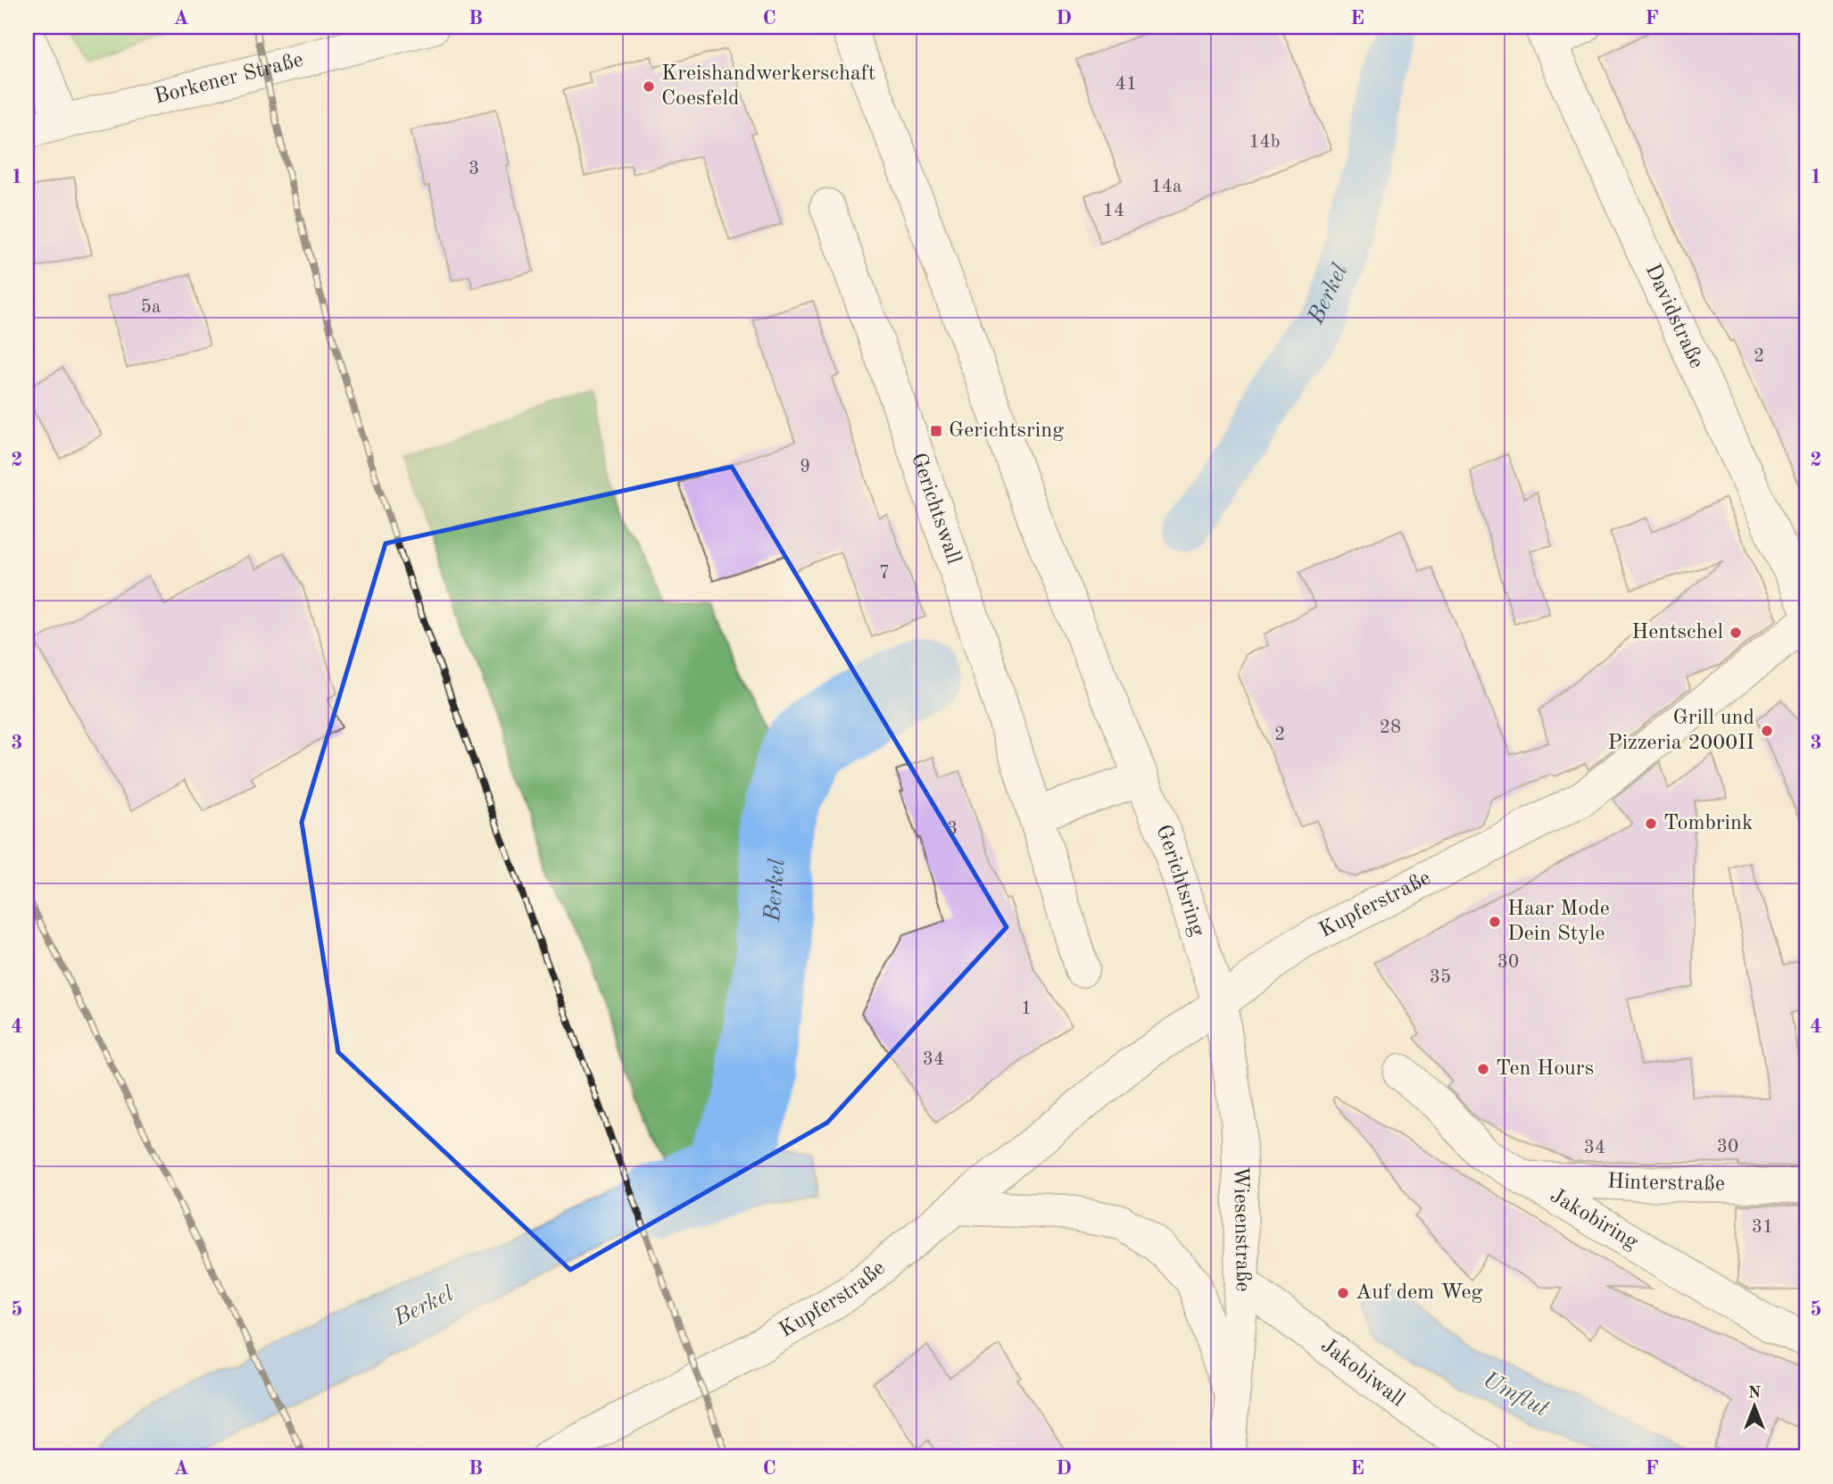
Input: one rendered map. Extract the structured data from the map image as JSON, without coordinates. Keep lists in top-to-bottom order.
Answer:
{
  "streets": {
    "street": [
      "Borkener Straße",
      "Davidstraße",
      "Gerichtswall",
      "Gerichtsring",
      "Kupferstraße",
      "Hinterstraße",
      "Jakobiring",
      "Wiesenstraße",
      "Jakobiwall"
    ]
  },
  "crossings": [
    ["Gerichtsring", "Kupferstraße"],
    ["Gerichtsring", "Wiesenstraße"],
    ["Kupferstraße", "Wiesenstraße"],
    ["Hinterstraße", "Jakobiring"],
    ["Wiesenstraße", "Jakobiwall"]
  ],
  "water": ["Berkel", "Umflut"],
  "places": {
    "other": [
      "Kreishandwerkerschaft Coesfeld",
      "Hentschel",
      "Grill und Pizzeria 2000II",
      "Tombrink",
      "Haar Mode Dein Style",
      "Ten Hours",
      "Auf dem Weg"
    ],
    "transit": ["Gerichtsring"]
  },
  "house_numbers": [
    "41",
    "14b",
    "3",
    "14a",
    "14",
    "5a",
    "2",
    "9",
    "7",
    "28",
    "2",
    "3",
    "30",
    "35",
    "1",
    "34",
    "30",
    "34",
    "31"
  ],
  "north": "top",
  "grid": {
    "columns": [
      "A",
      "B",
      "C",
      "D",
      "E",
      "F"
    ],
    "rows": [
      "1",
      "2",
      "3",
      "4",
      "5"
    ]
  }
}
